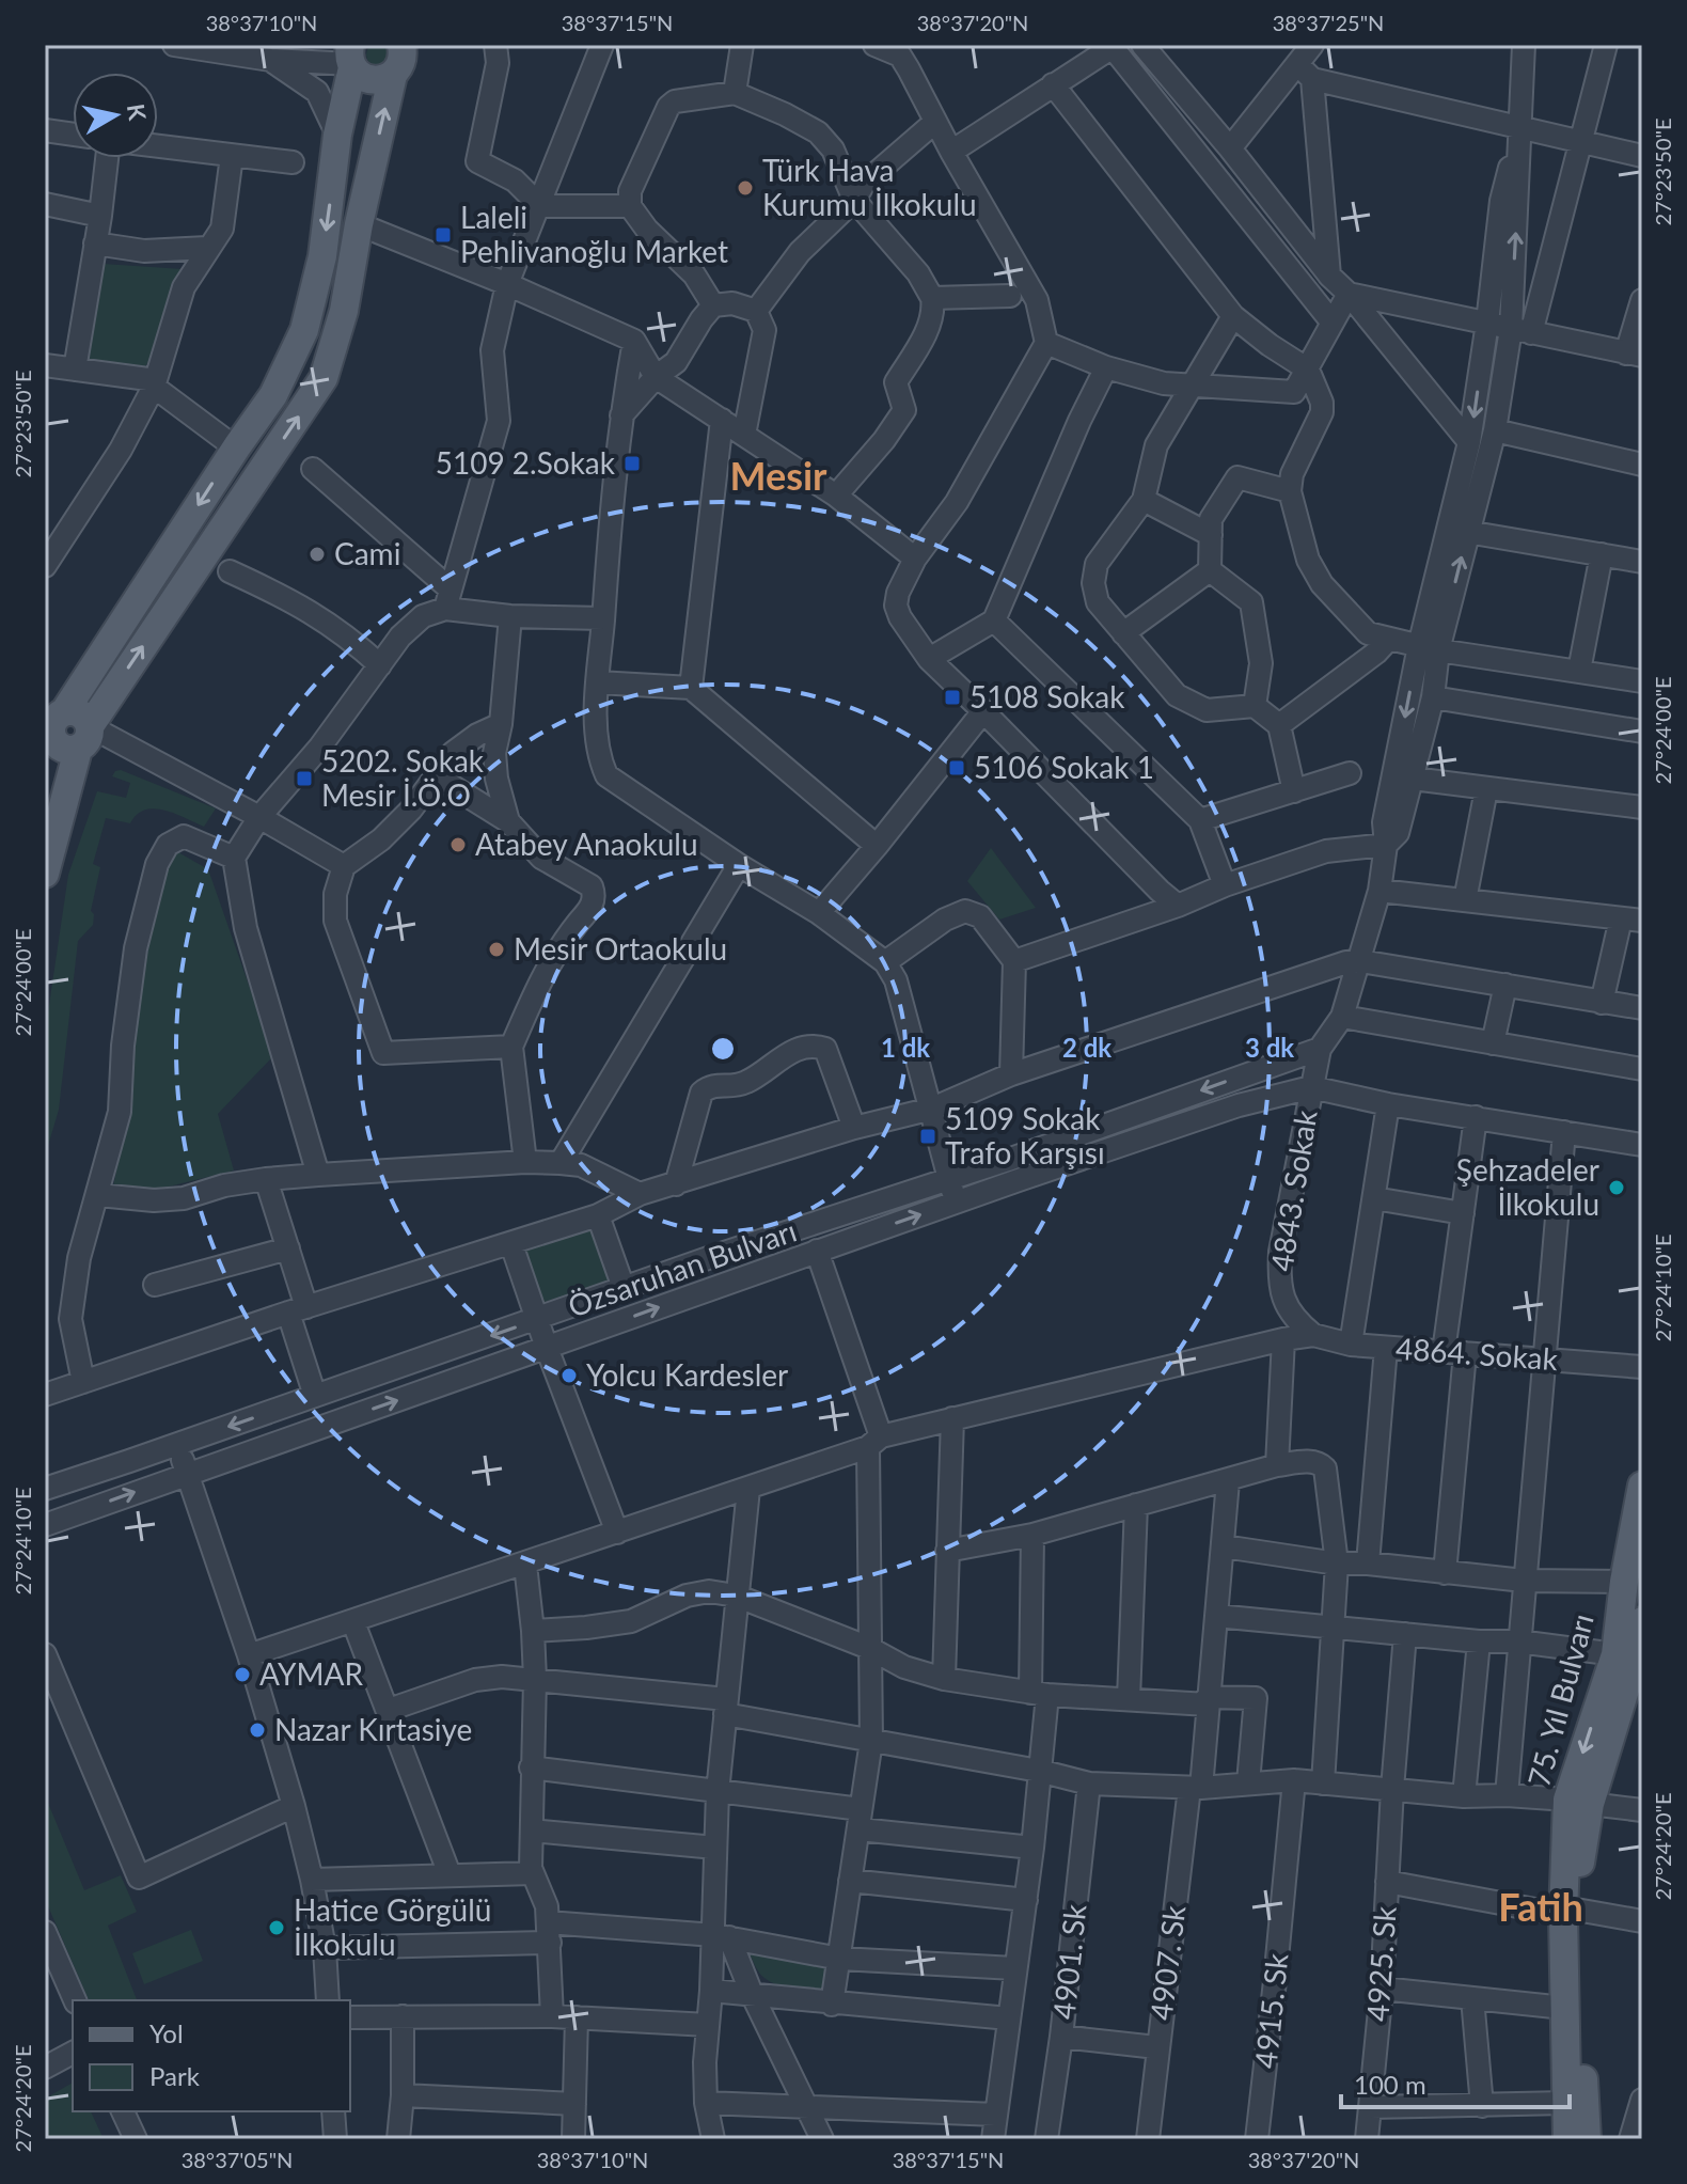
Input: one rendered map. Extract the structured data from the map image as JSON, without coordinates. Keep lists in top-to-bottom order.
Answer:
{
  "streets": {
    "main road": ["75. Yıl Bulvarı"],
    "street": [
      "4843. Sokak",
      "Özsaruhan Bulvarı",
      "4864. Sokak",
      "4901. Sk",
      "4907. Sk",
      "4925. Sk",
      "4915. Sk"
    ]
  },
  "crossings": [
    ["4843. Sokak", "Özsaruhan Bulvarı"],
    ["4843. Sokak", "4864. Sokak"]
  ],
  "districts": ["Mesir", "Fatih"],
  "places": {
    "other": [
      "Türk Hava Kurumu İlkokulu",
      "Cami",
      "Atabey Anaokulu",
      "Mesir Ortaokulu",
      "Şehzadeler İlkokulu",
      "Yolcu Kardesler",
      "AYMAR",
      "Nazar Kırtasiye",
      "Hatice Görgülü İlkokulu"
    ],
    "transit": [
      "Laleli Pehlivanoğlu Market",
      "5109 2.Sokak",
      "5108 Sokak",
      "5106 Sokak 1",
      "5202. Sokak Mesir İ.Ö.O",
      "5109 Sokak Trafo Karşısı"
    ]
  },
  "legend": ["Yol", "Park"],
  "scale_bar": "100 m",
  "north": "right",
  "coordinates": [
    "38°37'10\"N",
    "38°37'15\"N",
    "38°37'20\"N",
    "38°37'25\"N",
    "27°23'50\"E",
    "27°24'00\"E",
    "27°24'10\"E",
    "27°24'20\"E",
    "38°37'05\"N"
  ],
  "rings": ["1 dk", "2 dk", "3 dk"]
}
